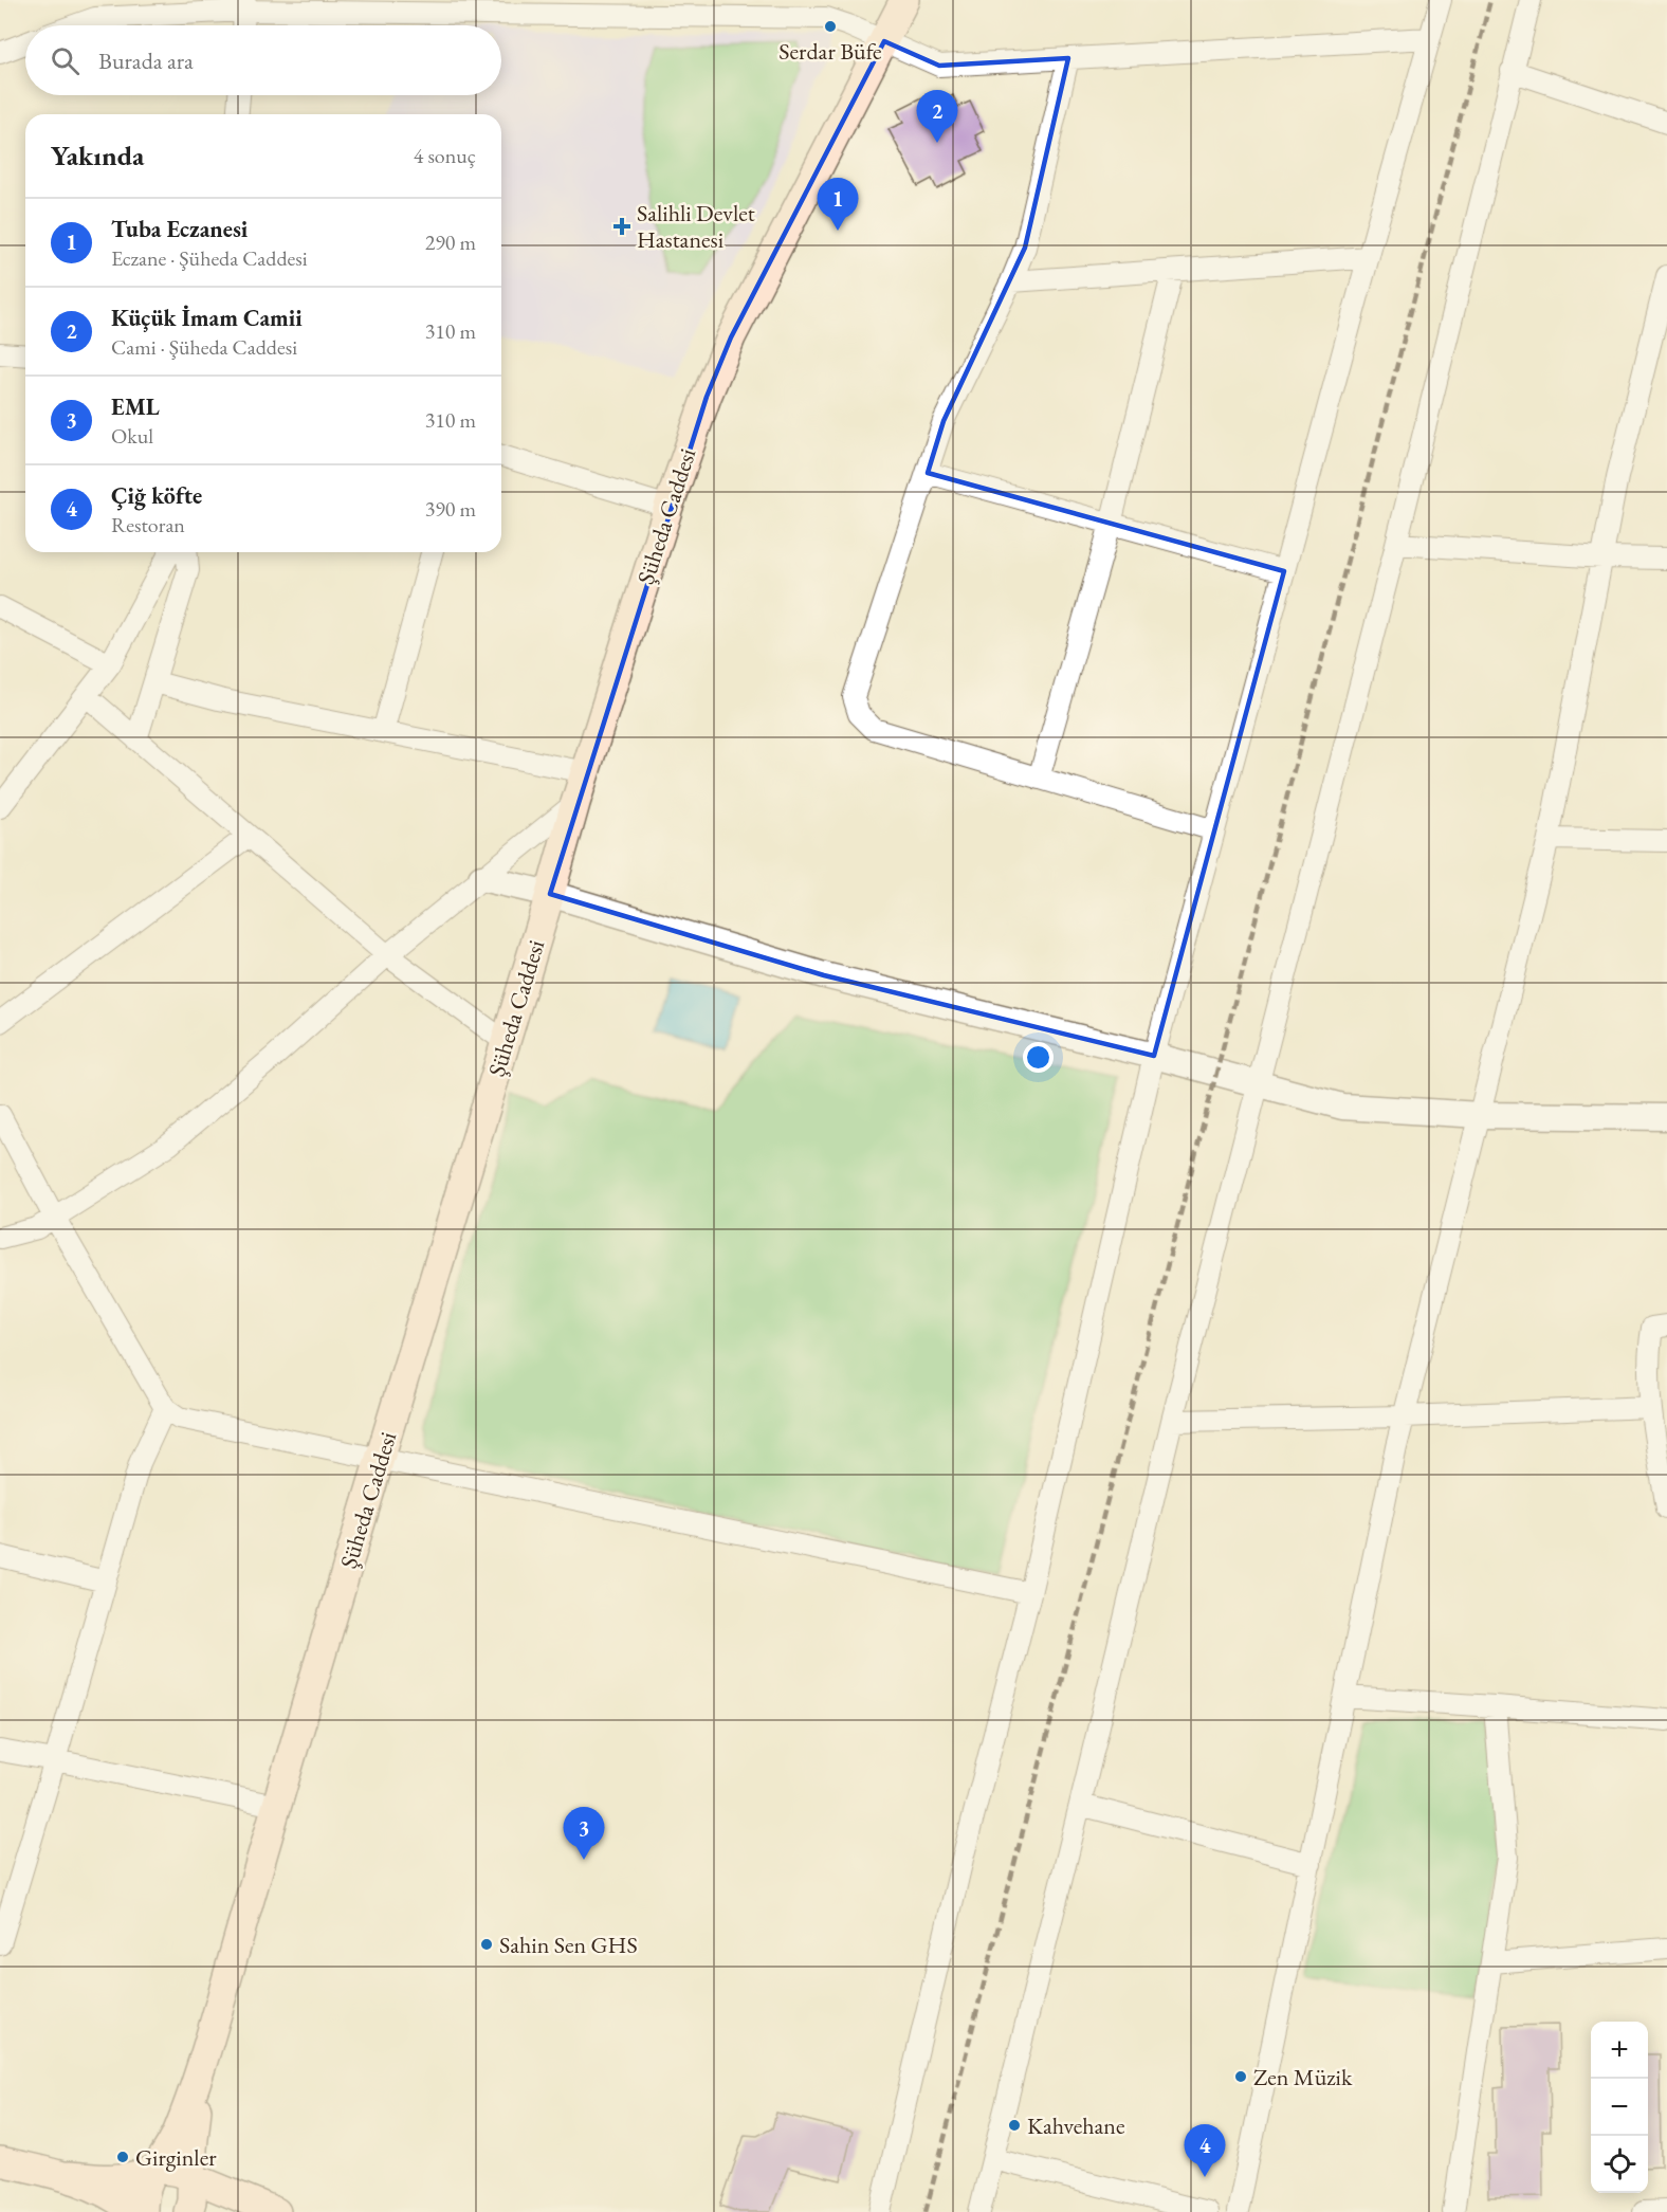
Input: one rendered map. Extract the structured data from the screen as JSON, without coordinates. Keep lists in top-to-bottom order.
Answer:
{
  "streets": {
    "main road": ["Şüheda Caddesi"]
  },
  "places": {
    "other": [
      "Serdar Büfe",
      "Sahin Sen GHS",
      "Zen Müzik",
      "Kahvehane",
      "Girginler"
    ],
    "health": ["Salihli Devlet Hastanesi"]
  },
  "page": {
    "search": "Burada ara",
    "pins": [
      "2",
      "1",
      "3",
      "4"
    ],
    "heading": ["Yakında", "4 sonuç"],
    "list": [
      {
        "mark": "1",
        "name": "Tuba Eczanesi",
        "note": "Eczane · Şüheda Caddesi",
        "value": "290 m"
      },
      {
        "mark": "2",
        "name": "Küçük İmam Camii",
        "note": "Cami · Şüheda Caddesi",
        "value": "310 m"
      },
      {
        "mark": "3",
        "name": "EML",
        "note": "Okul",
        "value": "310 m"
      },
      {
        "mark": "4",
        "name": "Çiğ köfte",
        "note": "Restoran",
        "value": "390 m"
      }
    ],
    "map_buttons": ["+", "−"]
  }
}
